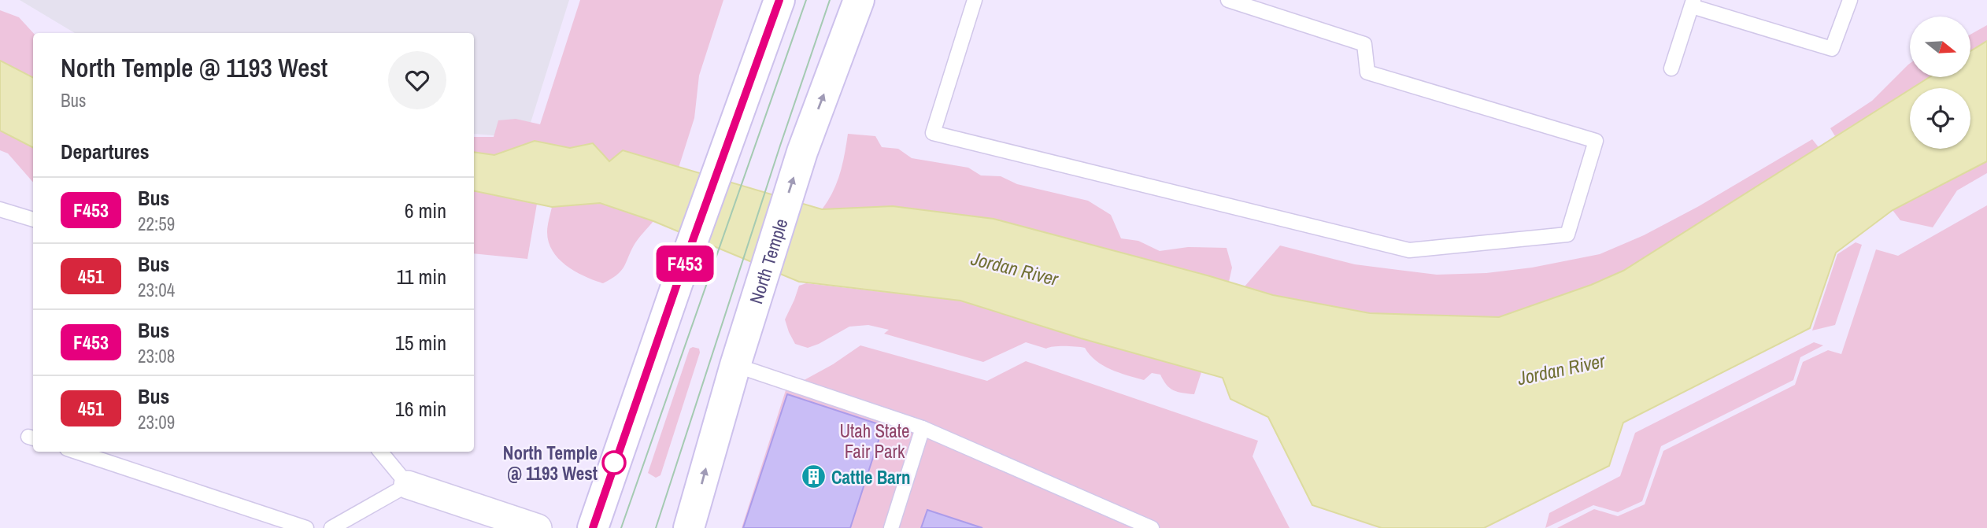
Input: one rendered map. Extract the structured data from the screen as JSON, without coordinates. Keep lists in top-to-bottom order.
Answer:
{
  "streets": {
    "main road": ["North Temple"]
  },
  "water": ["Jordan River"],
  "parks": ["Utah State Fair Park"],
  "places": {
    "other": ["North Temple @ 1193 West"],
    "building": ["Cattle Barn"]
  },
  "lines": ["bus line F453"],
  "north": "right",
  "page": {
    "on_map": "F453",
    "heading": [
      ["North Temple @ 1193 West", "Bus"],
      "Departures"
    ],
    "list": [
      {
        "mark": "F453",
        "name": "Bus",
        "note": "22:59",
        "value": "6 min"
      },
      {
        "mark": "451",
        "name": "Bus",
        "note": "23:04",
        "value": "11 min"
      },
      {
        "mark": "F453",
        "name": "Bus",
        "note": "23:08",
        "value": "15 min"
      },
      {
        "mark": "451",
        "name": "Bus",
        "note": "23:09",
        "value": "16 min"
      }
    ]
  }
}
